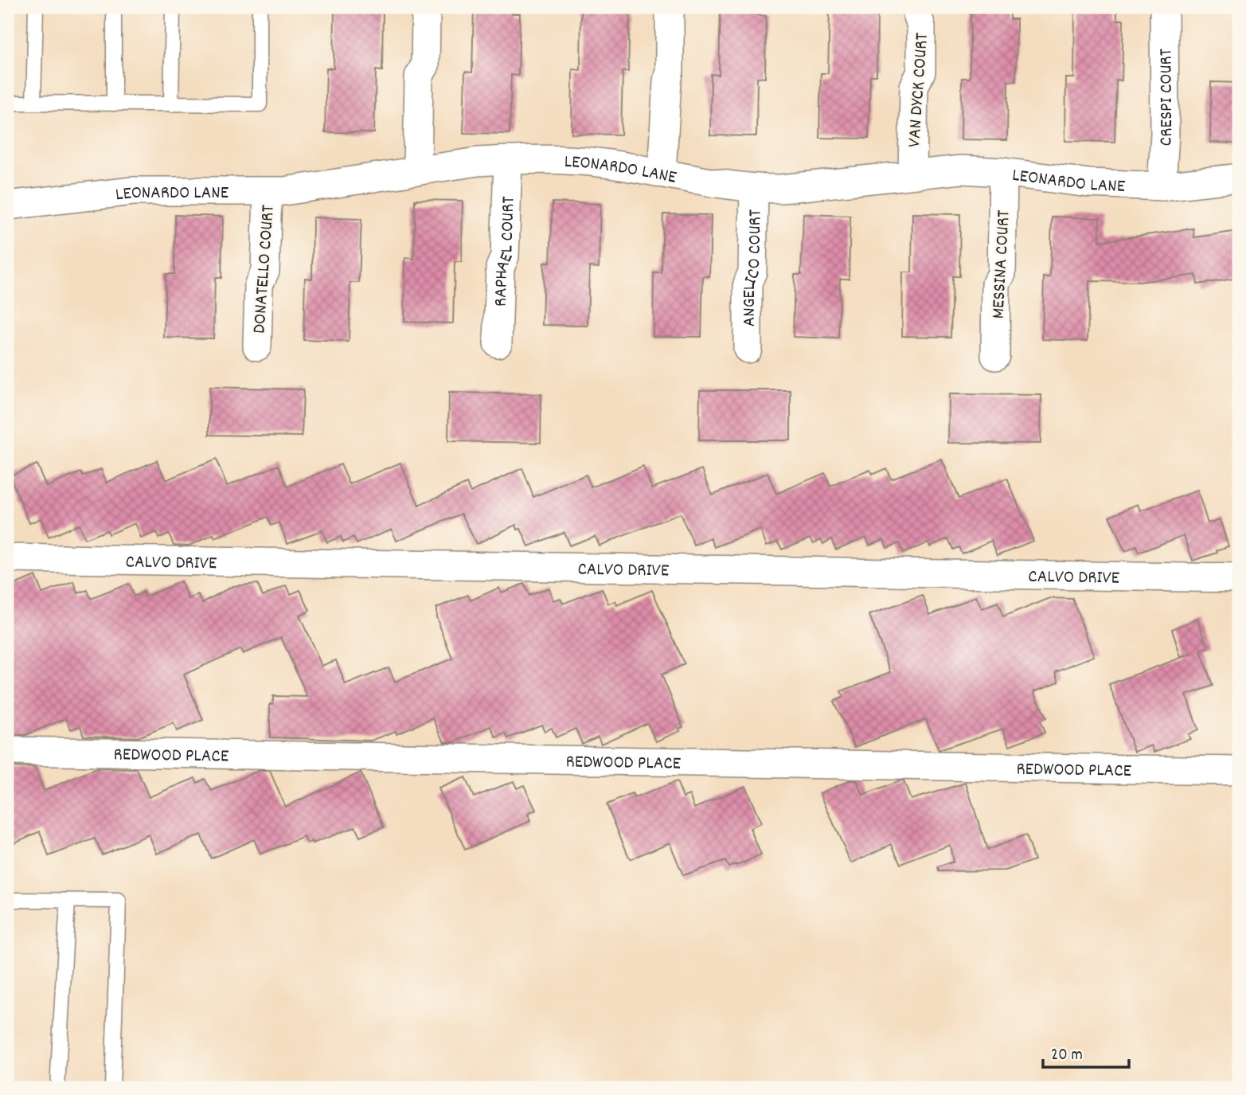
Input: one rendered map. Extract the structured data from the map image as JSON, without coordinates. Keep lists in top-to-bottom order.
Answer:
{
  "streets": {
    "street": [
      "VAN DYCK COURT",
      "CRESPI COURT",
      "LEONARDO LANE",
      "RAPHAEL COURT",
      "MESSINA COURT",
      "ANGELICO COURT",
      "DONATELLO COURT",
      "CALVO DRIVE",
      "REDWOOD PLACE"
    ]
  },
  "crossings": [
    ["VAN DYCK COURT", "LEONARDO LANE"],
    ["CRESPI COURT", "LEONARDO LANE"],
    ["LEONARDO LANE", "RAPHAEL COURT"],
    ["LEONARDO LANE", "MESSINA COURT"],
    ["LEONARDO LANE", "ANGELICO COURT"],
    ["LEONARDO LANE", "DONATELLO COURT"]
  ],
  "scale_bar": "20 m"
}
